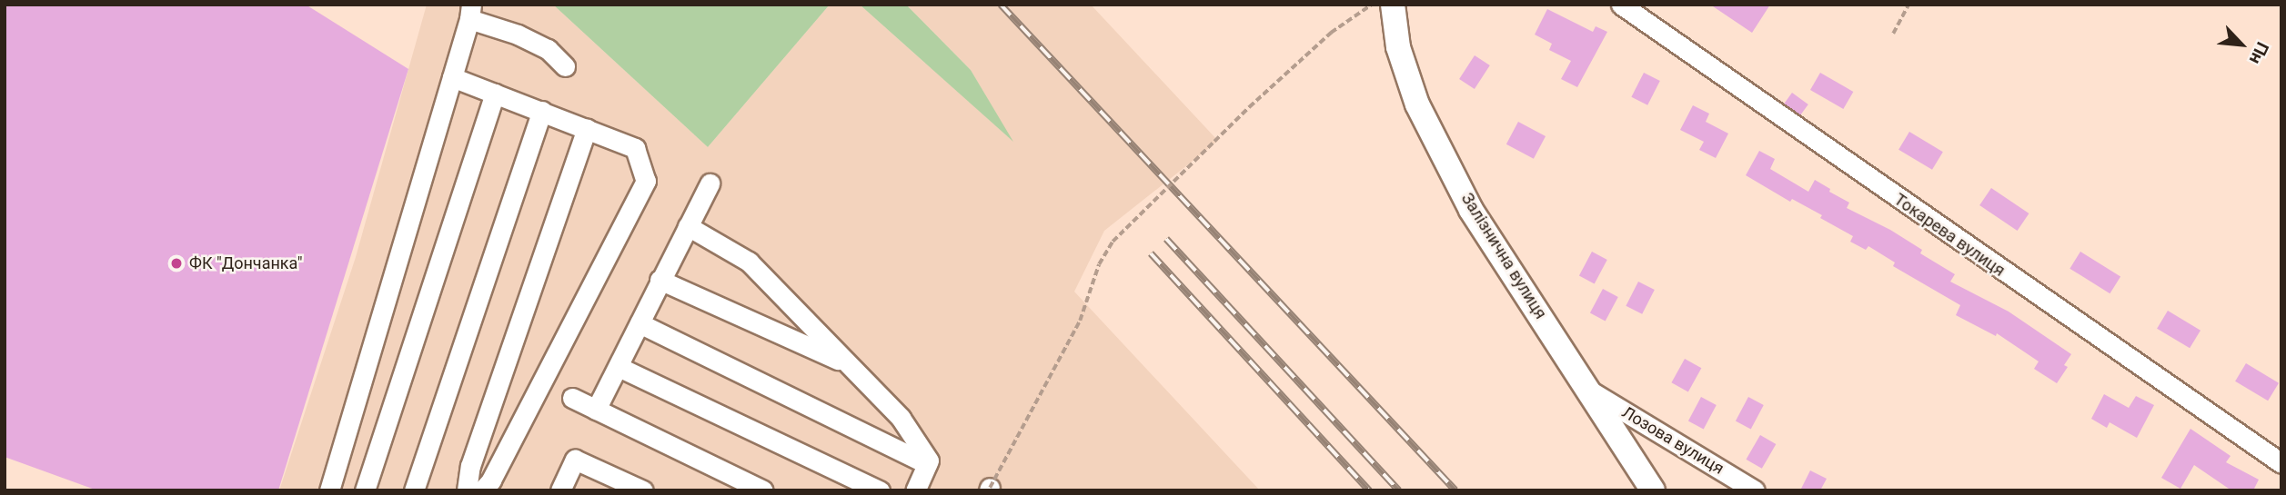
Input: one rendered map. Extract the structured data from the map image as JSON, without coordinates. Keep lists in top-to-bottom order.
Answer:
{
  "streets": {
    "main road": ["Залізнична вулиця"],
    "street": ["Токарева вулиця", "Лозова вулиця"]
  },
  "crossings": [
    ["Залізнична вулиця", "Лозова вулиця"]
  ],
  "places": ["ФК \"Дончанка\""],
  "north": "bottom right"
}
